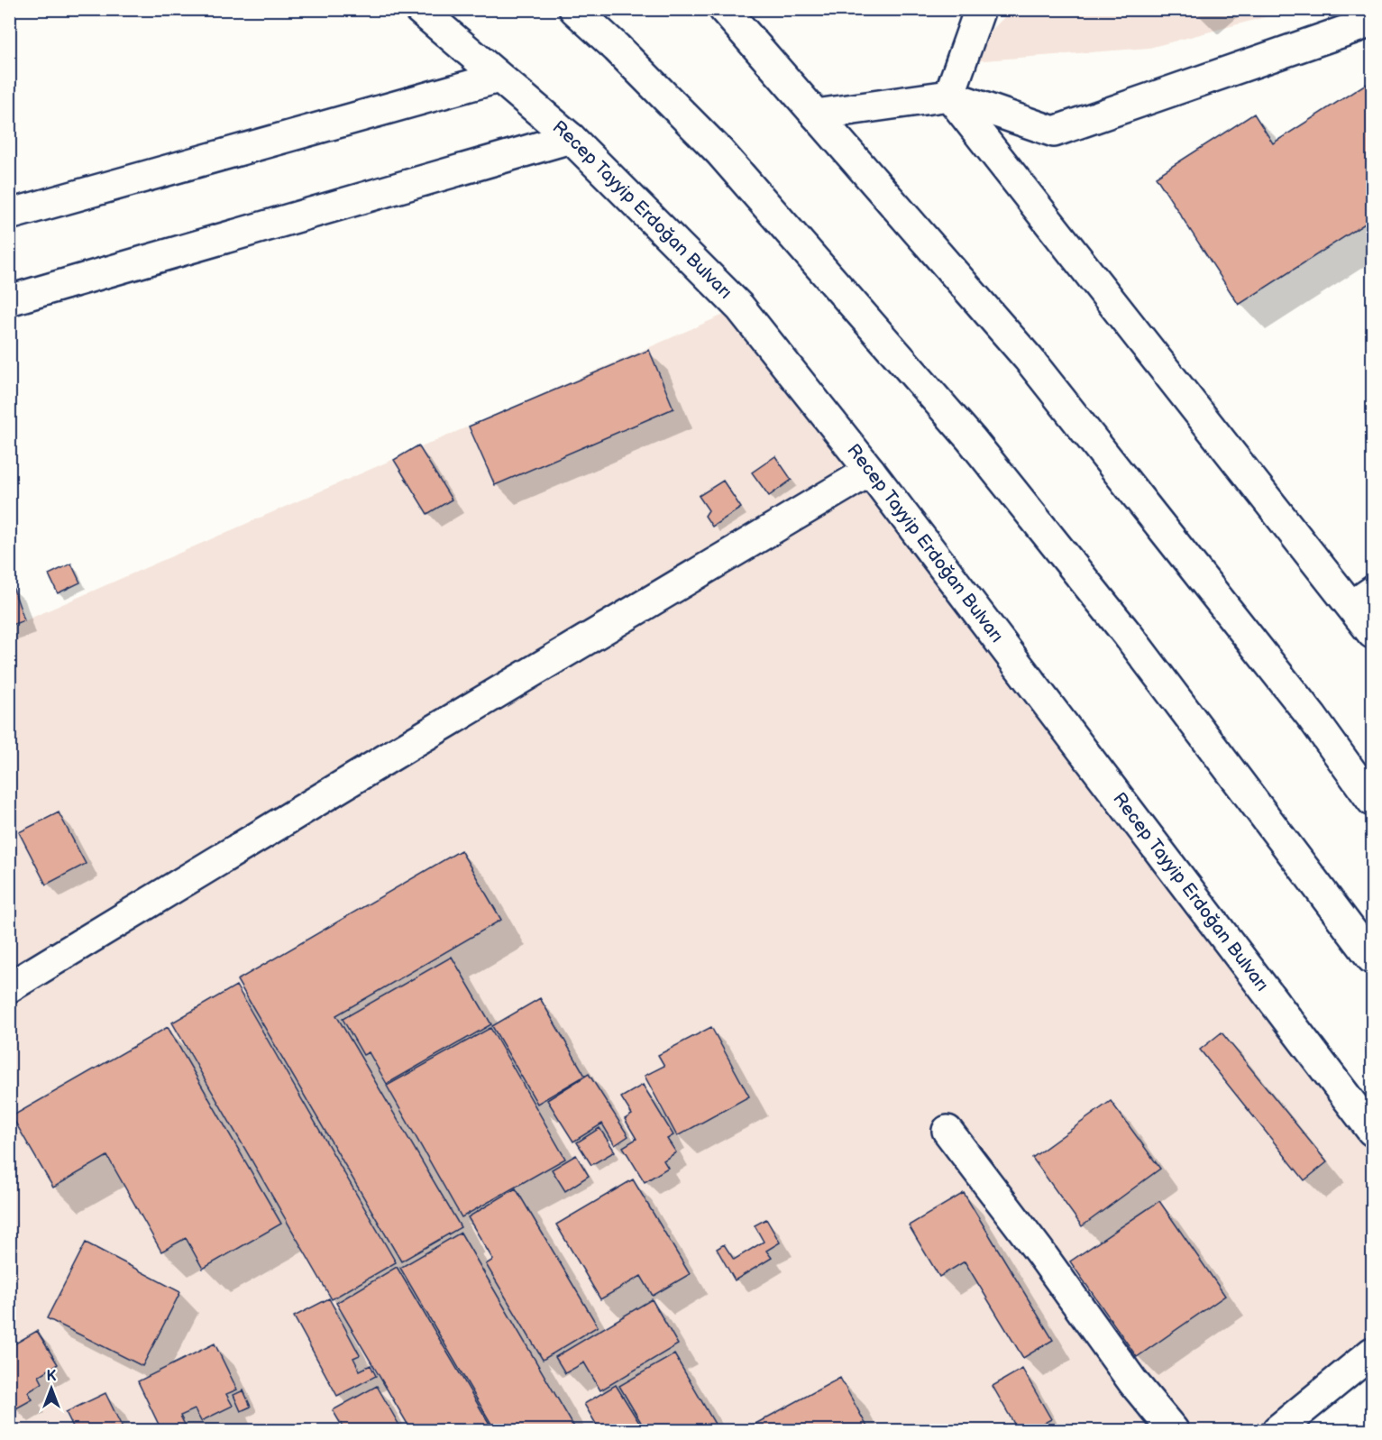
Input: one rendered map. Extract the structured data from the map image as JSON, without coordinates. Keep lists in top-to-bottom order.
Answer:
{
  "streets": {
    "main road": ["Recep Tayyip Erdoğan Bulvarı"]
  },
  "north": "top"
}
